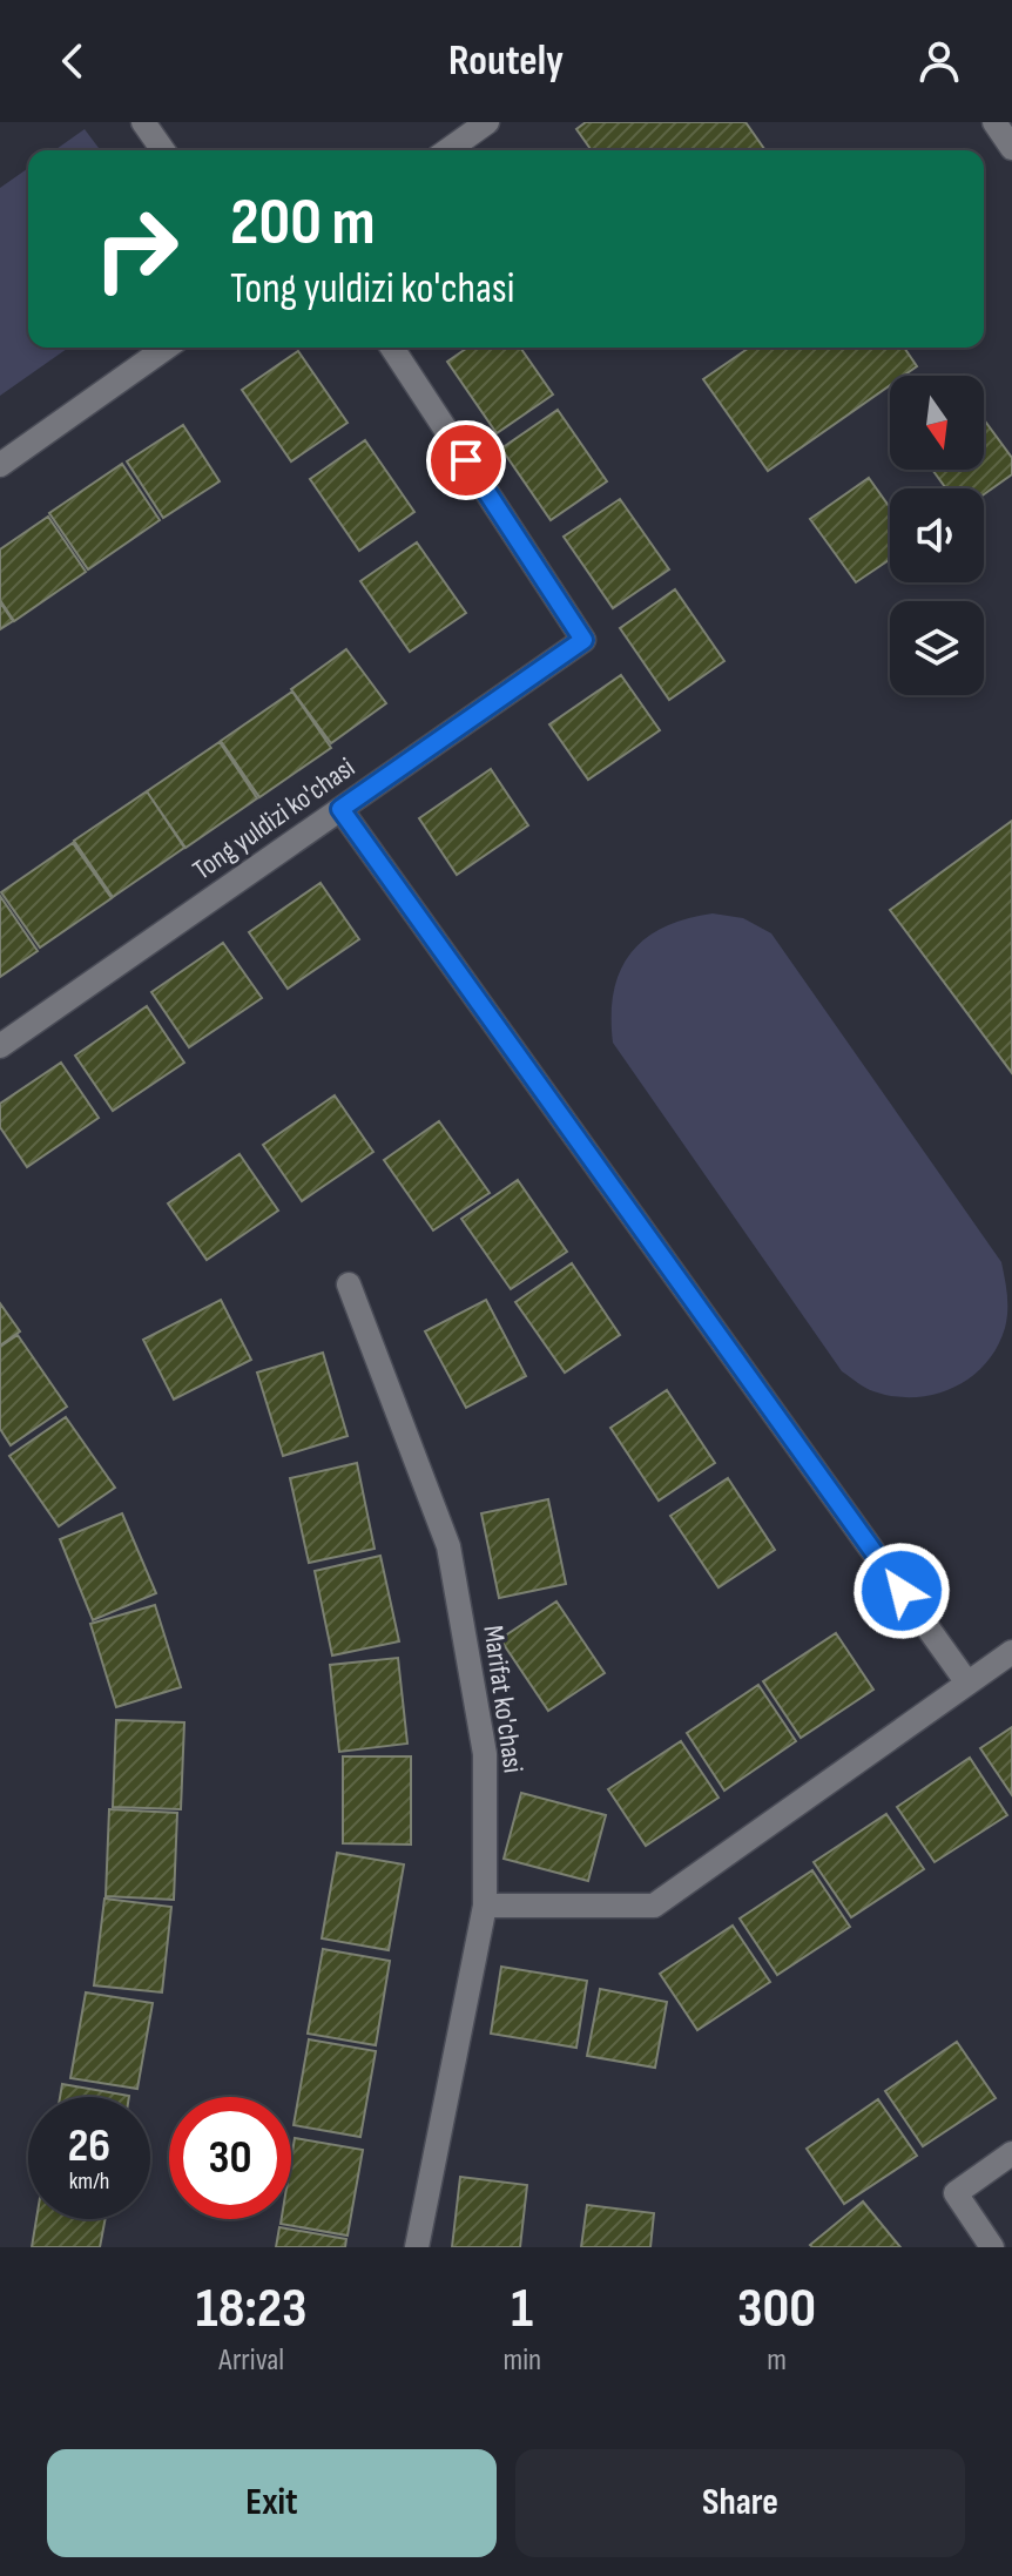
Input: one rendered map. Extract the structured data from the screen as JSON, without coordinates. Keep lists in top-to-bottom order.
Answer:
{
  "streets": {
    "street": ["Tong yuldizi ko'chasi", "Marifat ko'chasi"]
  },
  "north": "bottom",
  "page": {
    "header": "Routely",
    "turn": ["200 m", "Tong yuldizi ko'chasi"],
    "speed": "26 km/h",
    "limit": "30",
    "eta": [
      "18:23",
      "Arrival",
      "1",
      "min",
      "300",
      "m"
    ],
    "buttons": ["Exit", "Share"]
  }
}
